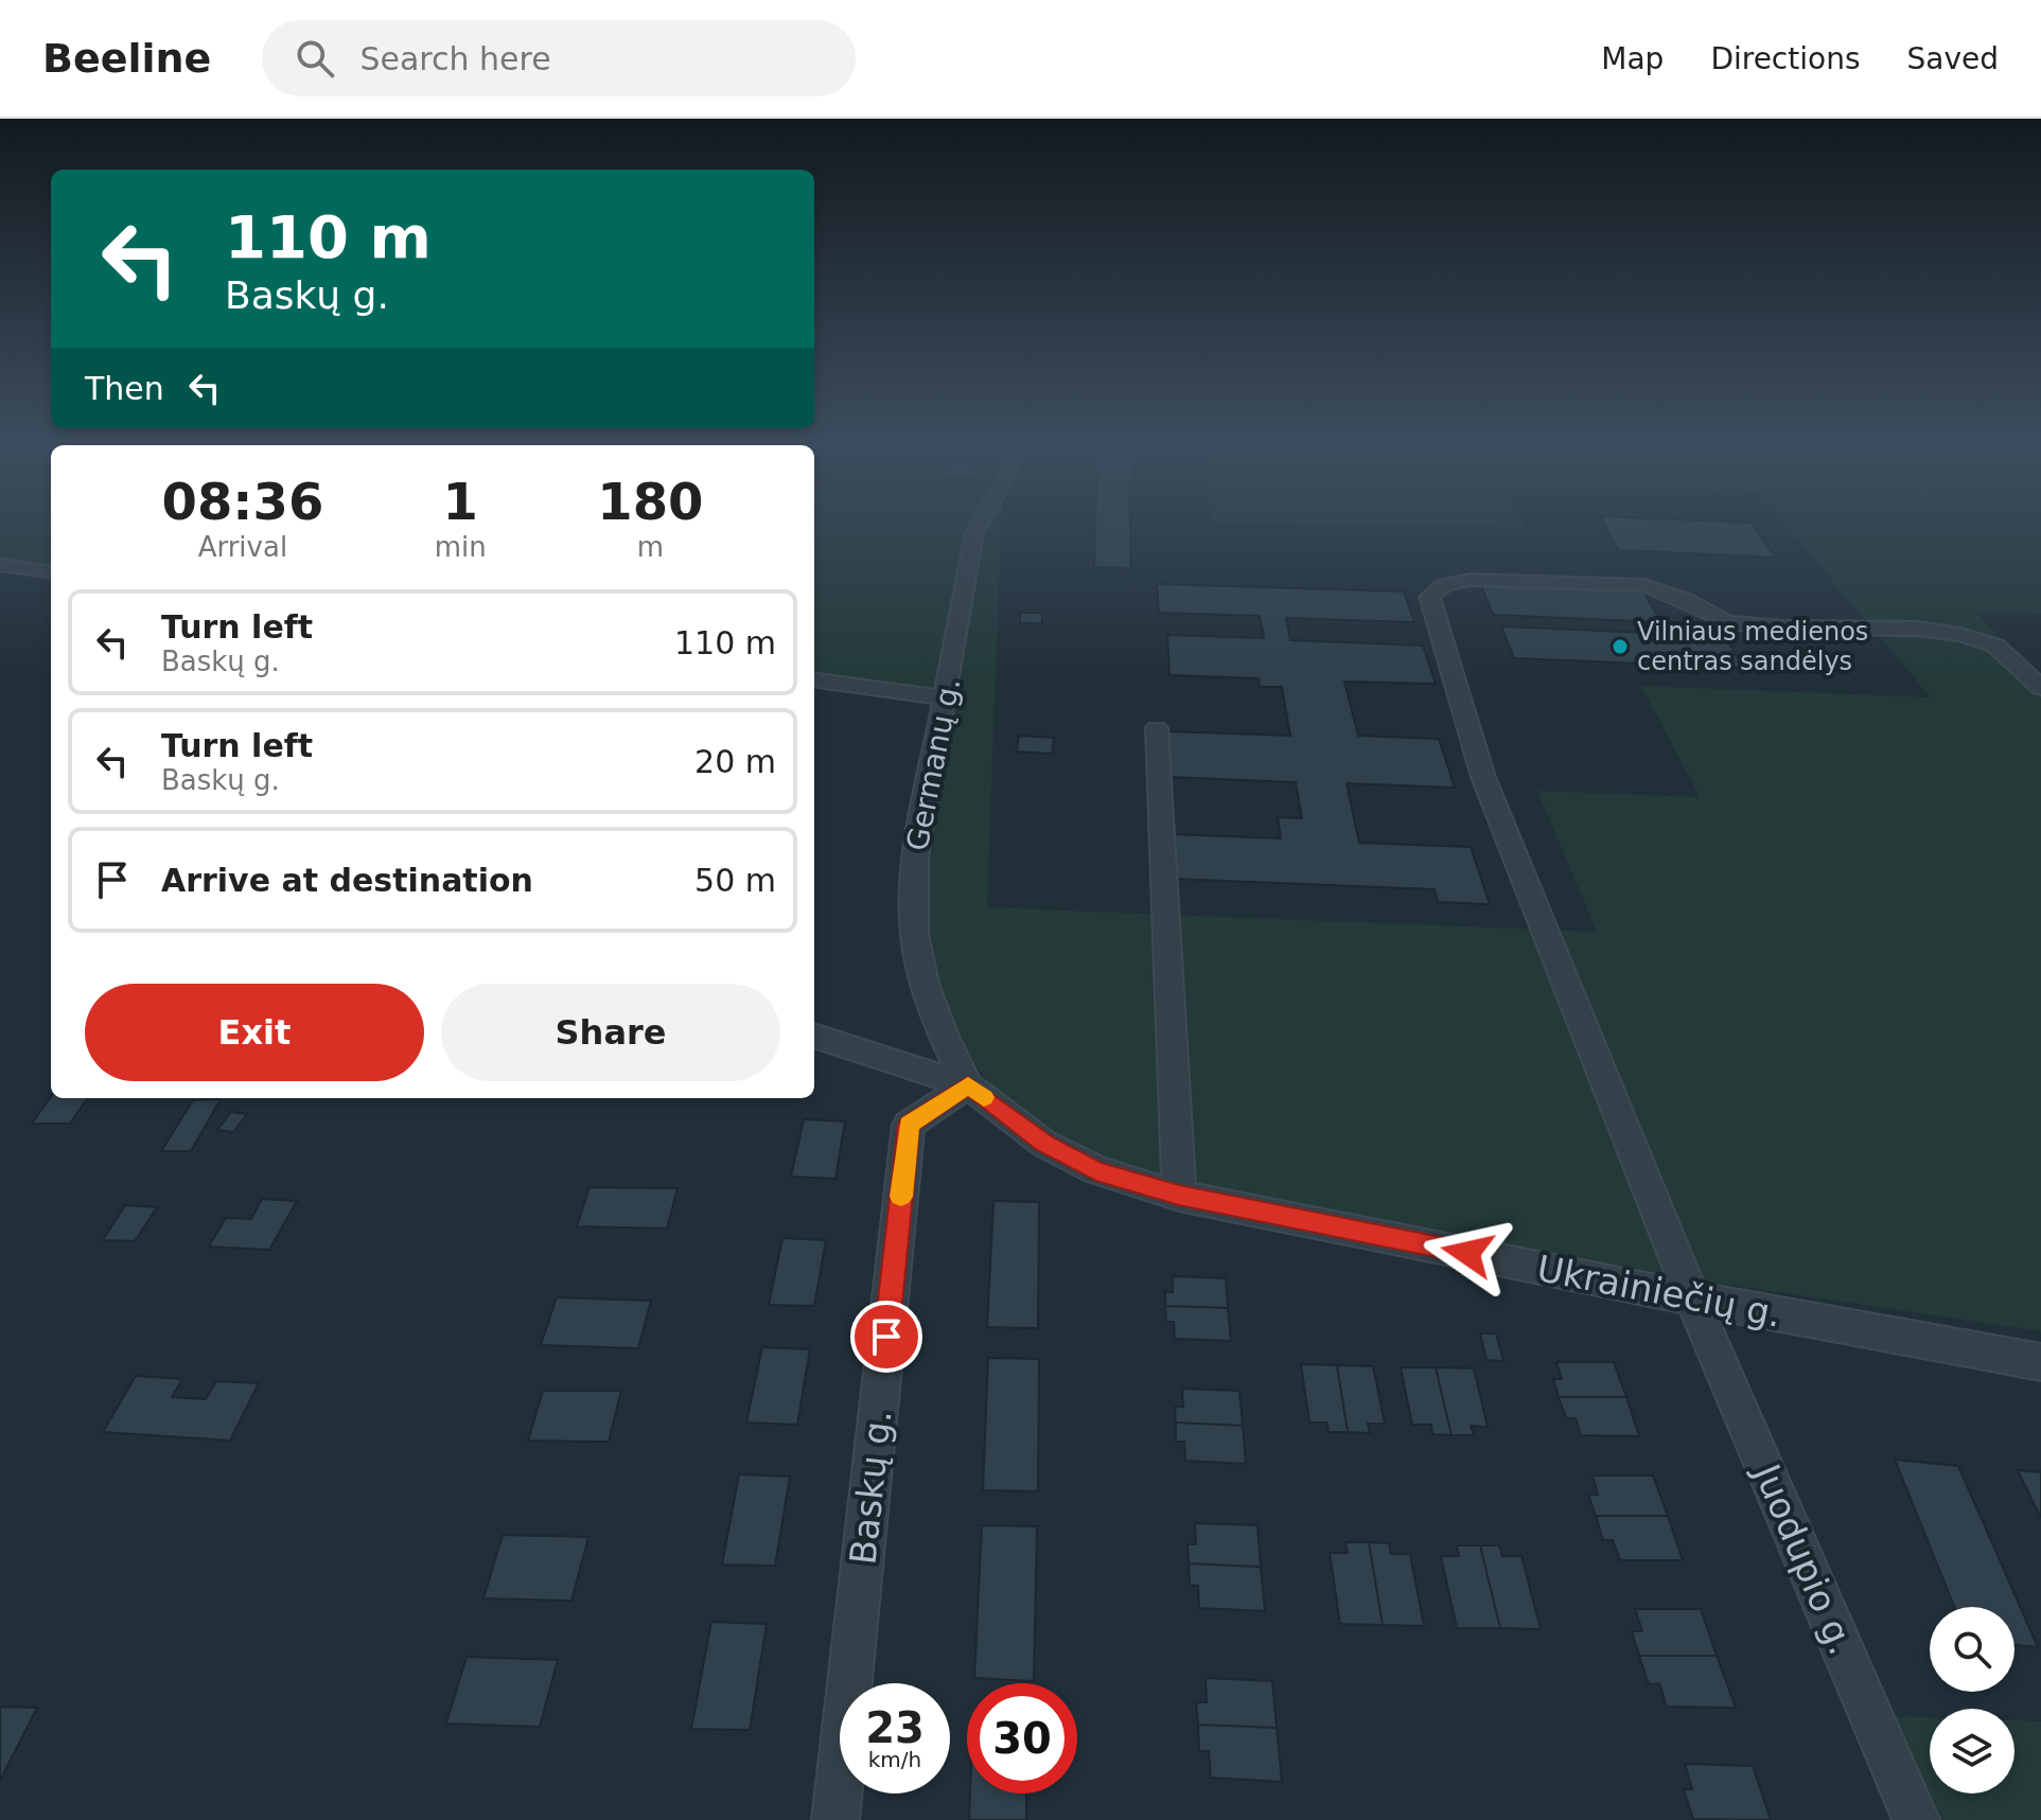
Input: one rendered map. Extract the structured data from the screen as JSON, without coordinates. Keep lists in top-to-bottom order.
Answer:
{
  "streets": {
    "street": [
      "Germanų g.",
      "Ukrainiečių g.",
      "Baskų g.",
      "Juodupio g."
    ]
  },
  "crossings": [
    ["Germanų g.", "Ukrainiečių g."],
    ["Germanų g.", "Baskų g."],
    ["Ukrainiečių g.", "Baskų g."],
    ["Ukrainiečių g.", "Juodupio g."]
  ],
  "places": ["Vilniaus medienos centras sandėlys"],
  "page": {
    "header": "Beeline",
    "search": "Search here",
    "nav": ["Map", "Directions", "Saved"],
    "turn": ["110 m", "Baskų g."],
    "then": "Then",
    "eta": [
      "08:36",
      "Arrival",
      "1",
      "min",
      "180",
      "m"
    ],
    "list": [
      {
        "name": "Turn left",
        "note": "Baskų g.",
        "value": "110 m"
      },
      {
        "name": "Turn left",
        "note": "Baskų g.",
        "value": "20 m"
      },
      {
        "name": "Arrive at destination",
        "value": "50 m"
      }
    ],
    "buttons": ["Exit", "Share"],
    "speed": "23 km/h",
    "limit": "30"
  }
}
